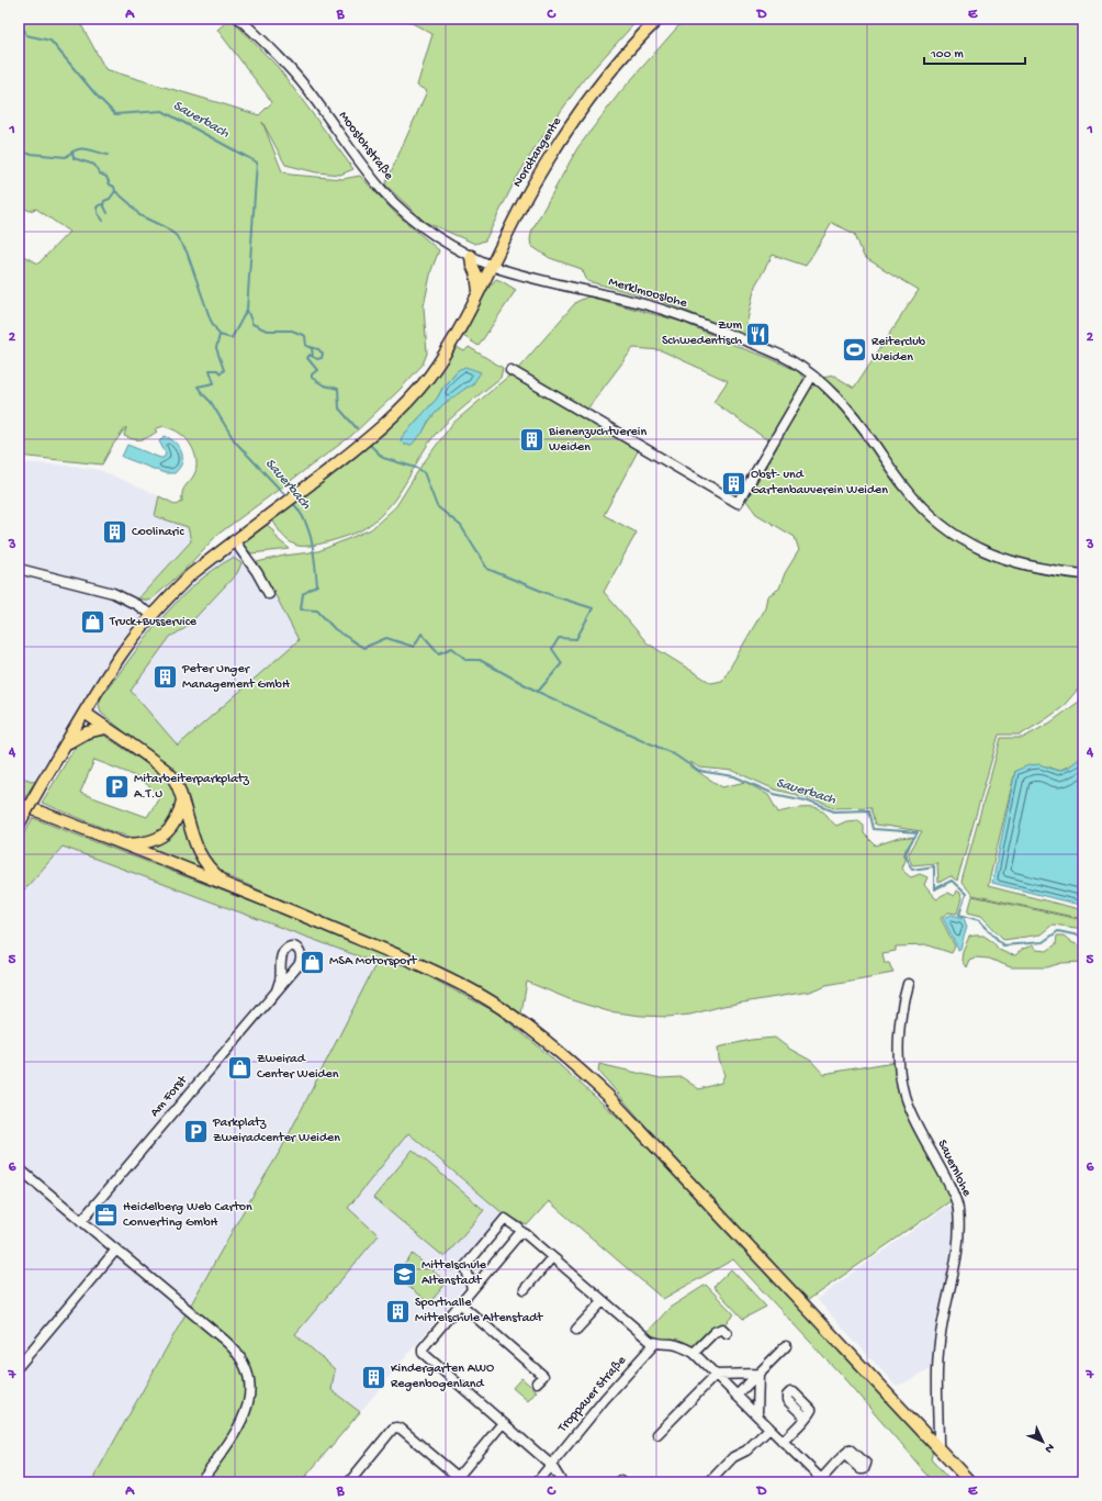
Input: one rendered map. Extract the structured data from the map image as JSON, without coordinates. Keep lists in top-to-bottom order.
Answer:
{
  "streets": {
    "main road": ["Nordtangente"],
    "street": [
      "Mooslohstraße",
      "Merklmooslohe",
      "Am Forst",
      "Sauernlohe",
      "Troppauer Straße"
    ]
  },
  "crossings": [
    ["Mooslohstraße", "Nordtangente"],
    ["Mooslohstraße", "Merklmooslohe"],
    ["Nordtangente", "Merklmooslohe"]
  ],
  "water": ["Sauerbach"],
  "places": {
    "restaurant": ["Zum Schwedentisch"],
    "sports": ["Reiterclub Weiden"],
    "building": [
      "Bienenzuchtverein Weiden",
      "Obst- und Gartenbauverein Weiden",
      "Coolinaric",
      "Peter Unger Management GmbH",
      "Sporthalle Mittelschule Altenstadt",
      "Kindergarten AWO Regenbogenland"
    ],
    "shop": ["Truck+Busservice", "MSA Motorsport", "Zweirad Center Weiden"],
    "parking": ["Mitarbeiterparkplatz A.T.U", "Parkplatz Zweiradcenter Weiden"],
    "office": ["Heidelberg Web Carton Converting GmbH"],
    "school or university": ["Mittelschule Altenstadt"]
  },
  "scale_bar": "100 m",
  "north": "bottom right",
  "grid": {
    "columns": [
      "A",
      "B",
      "C",
      "D",
      "E"
    ],
    "rows": [
      "1",
      "2",
      "3",
      "4",
      "5",
      "6",
      "7"
    ]
  }
}
